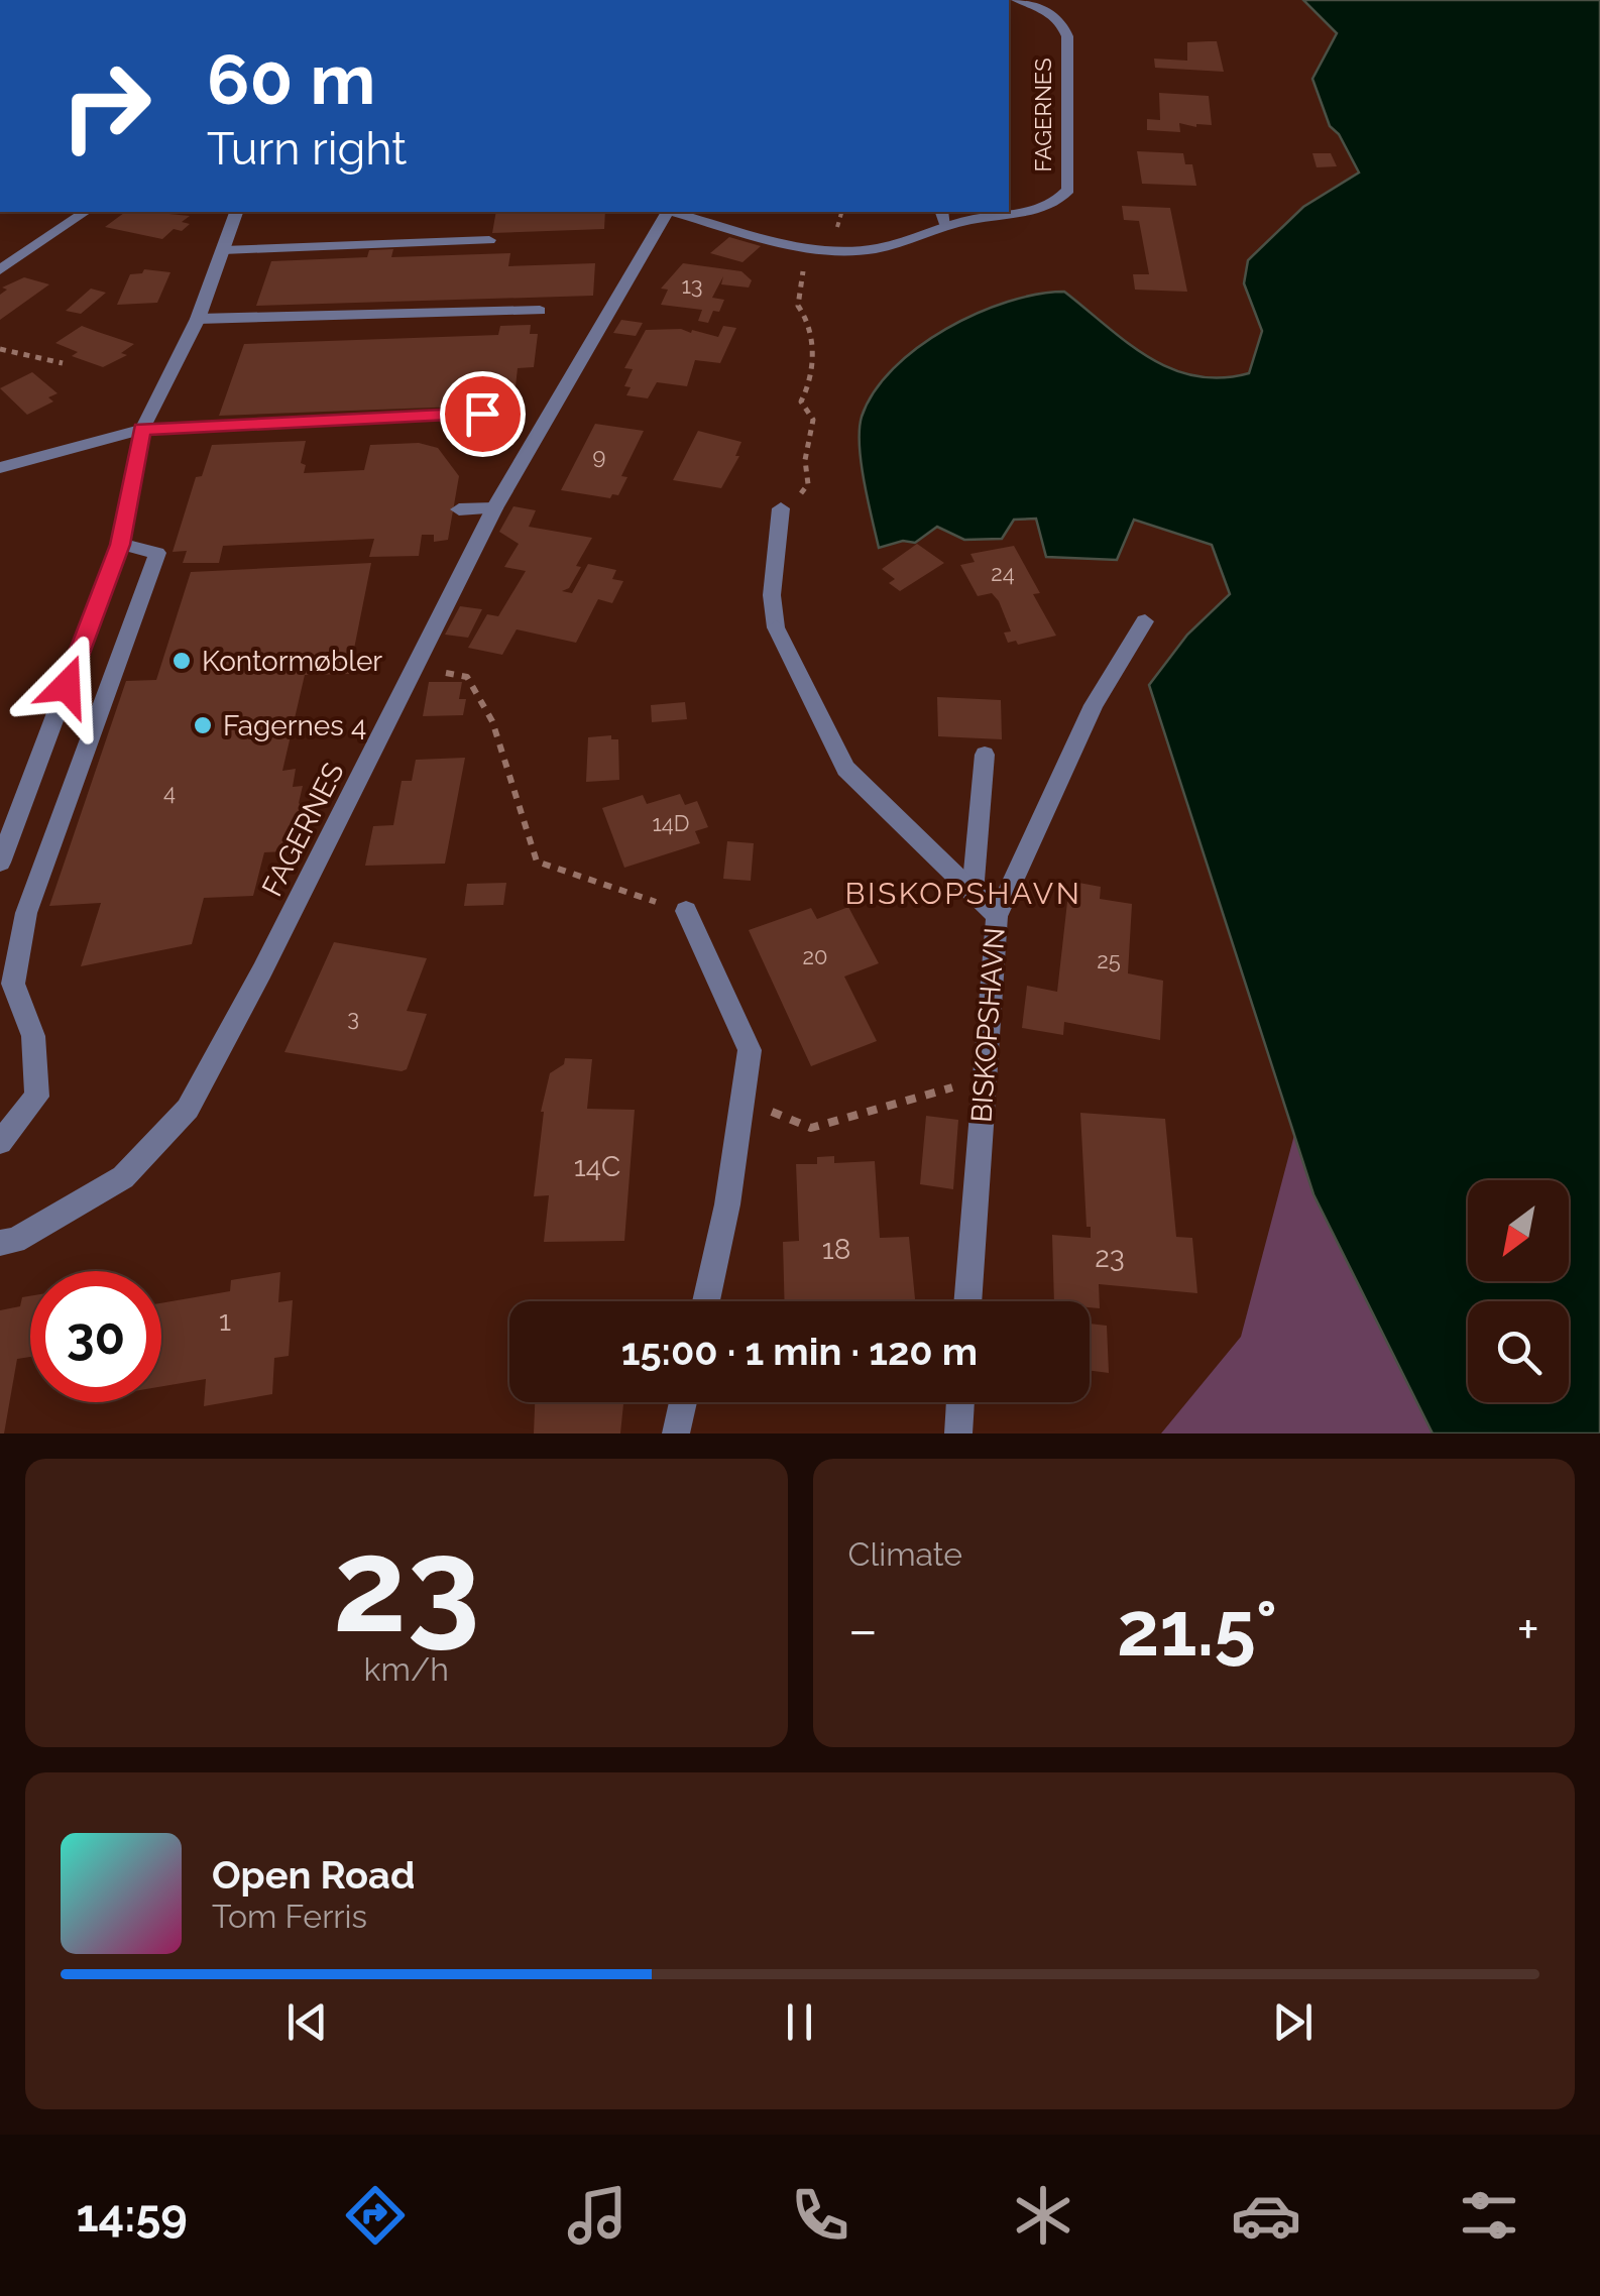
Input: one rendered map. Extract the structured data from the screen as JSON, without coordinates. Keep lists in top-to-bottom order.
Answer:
{
  "streets": {
    "street": ["FAGERNES", "BISKOPSHAVN"]
  },
  "districts": ["BISKOPSHAVN"],
  "places": ["Kontormøbler", "Fagernes 4"],
  "house_numbers": [
    "13",
    "9",
    "24",
    "4",
    "14D",
    "20",
    "25",
    "3",
    "14C",
    "18",
    "23",
    "1"
  ],
  "north": "bottom left",
  "page": {
    "turn": ["60 m", "Turn right"],
    "limit": "30",
    "trip": "15:00 · 1 min · 120 m",
    "tile": [
      ["23", "km/h"],
      "Climate"
    ],
    "heat": ["−", "21.5°", "+"],
    "song": ["Open Road", "Tom Ferris"],
    "tabs": "14:59"
  }
}
